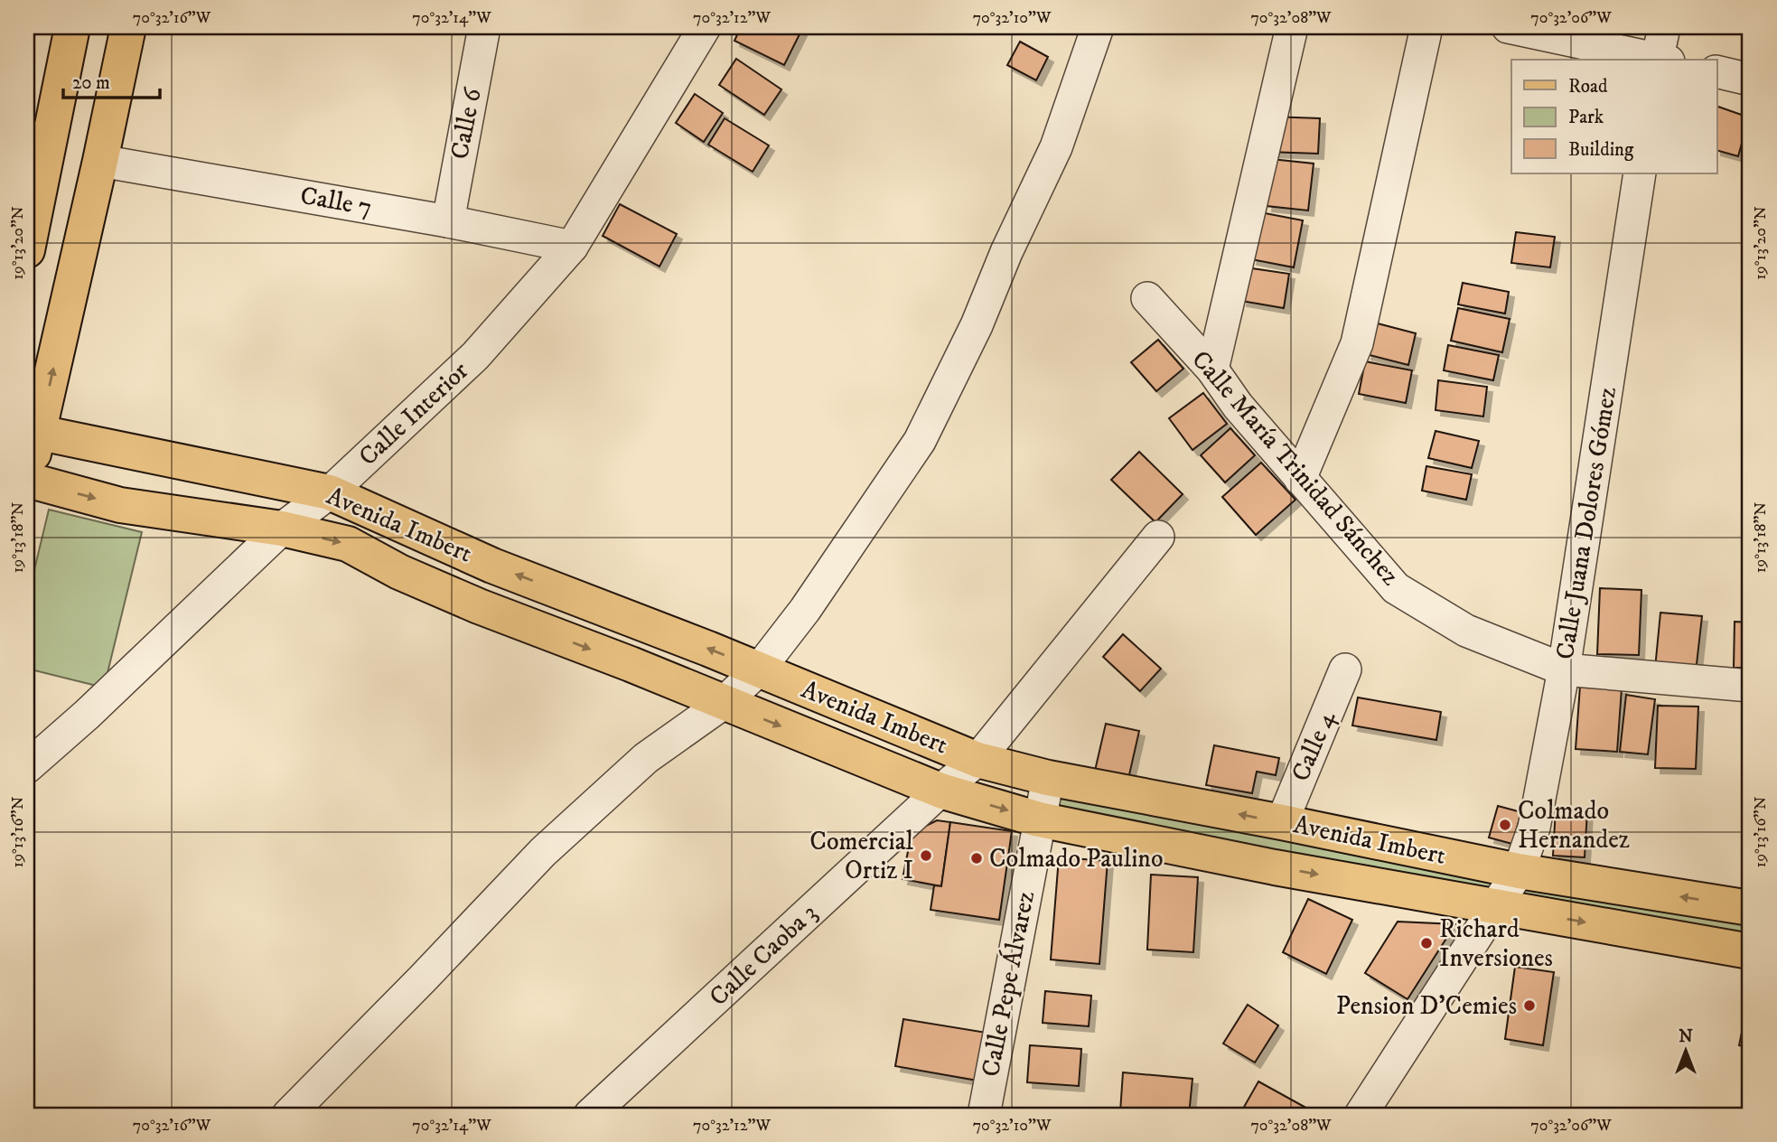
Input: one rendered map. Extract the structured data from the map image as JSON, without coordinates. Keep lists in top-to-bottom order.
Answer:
{
  "streets": {
    "main road": ["Avenida Imbert"],
    "street": [
      "Calle 6",
      "Calle 7",
      "Calle Interior",
      "Calle María Trinidad Sánchez",
      "Calle Juana Dolores Gómez",
      "Calle 4",
      "Calle Caoba 3",
      "Calle Pepe Álvarez"
    ]
  },
  "crossings": [
    ["Calle 6", "Calle 7"],
    ["Calle 7", "Calle Interior"],
    ["Calle Interior", "Avenida Imbert"],
    ["Calle María Trinidad Sánchez", "Calle Juana Dolores Gómez"],
    ["Calle Juana Dolores Gómez", "Avenida Imbert"],
    ["Avenida Imbert", "Calle 4"],
    ["Avenida Imbert", "Calle Caoba 3"],
    ["Avenida Imbert", "Calle Pepe Álvarez"]
  ],
  "places": [
    "Colmado Hernandez",
    "Comercial Ortiz I",
    "Colmado Paulino",
    "Richard Inversiones",
    "Pension D'Cemies"
  ],
  "legend": ["Road", "Park", "Building"],
  "scale_bar": "20 m",
  "north": "top",
  "coordinates": [
    "70°32'16\"W",
    "70°32'14\"W",
    "70°32'12\"W",
    "70°32'10\"W",
    "70°32'08\"W",
    "70°32'06\"W",
    "19°13'20\"N",
    "19°13'18\"N",
    "19°13'16\"N"
  ]
}
